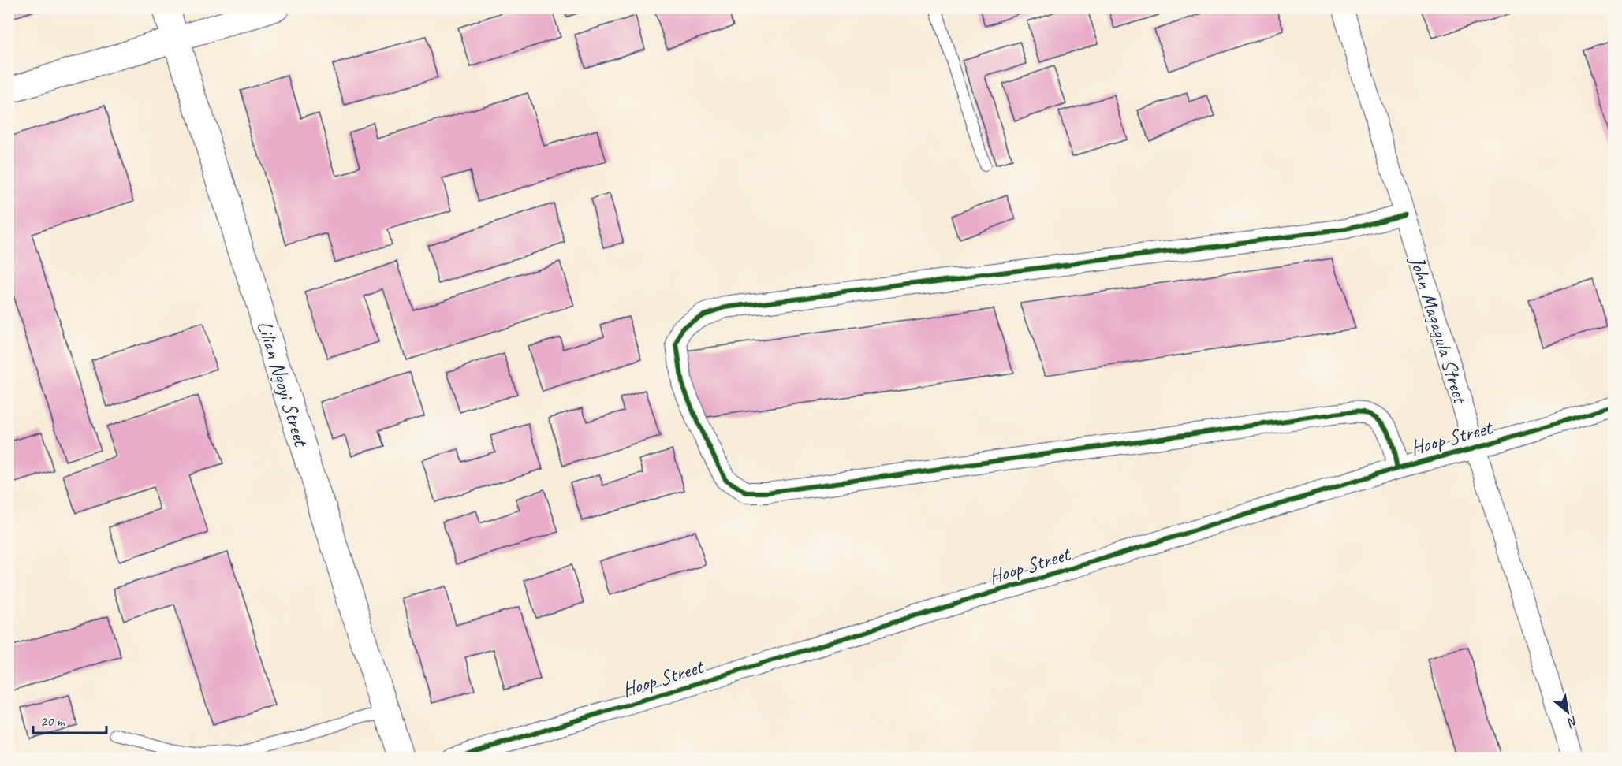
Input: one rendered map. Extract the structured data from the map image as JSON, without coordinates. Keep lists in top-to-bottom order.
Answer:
{
  "streets": {
    "street": ["John Magagula Street", "Lilian Ngoyi Street", "Hoop Street"]
  },
  "crossings": [
    ["John Magagula Street", "Hoop Street"]
  ],
  "scale_bar": "20 m",
  "north": "bottom right"
}
